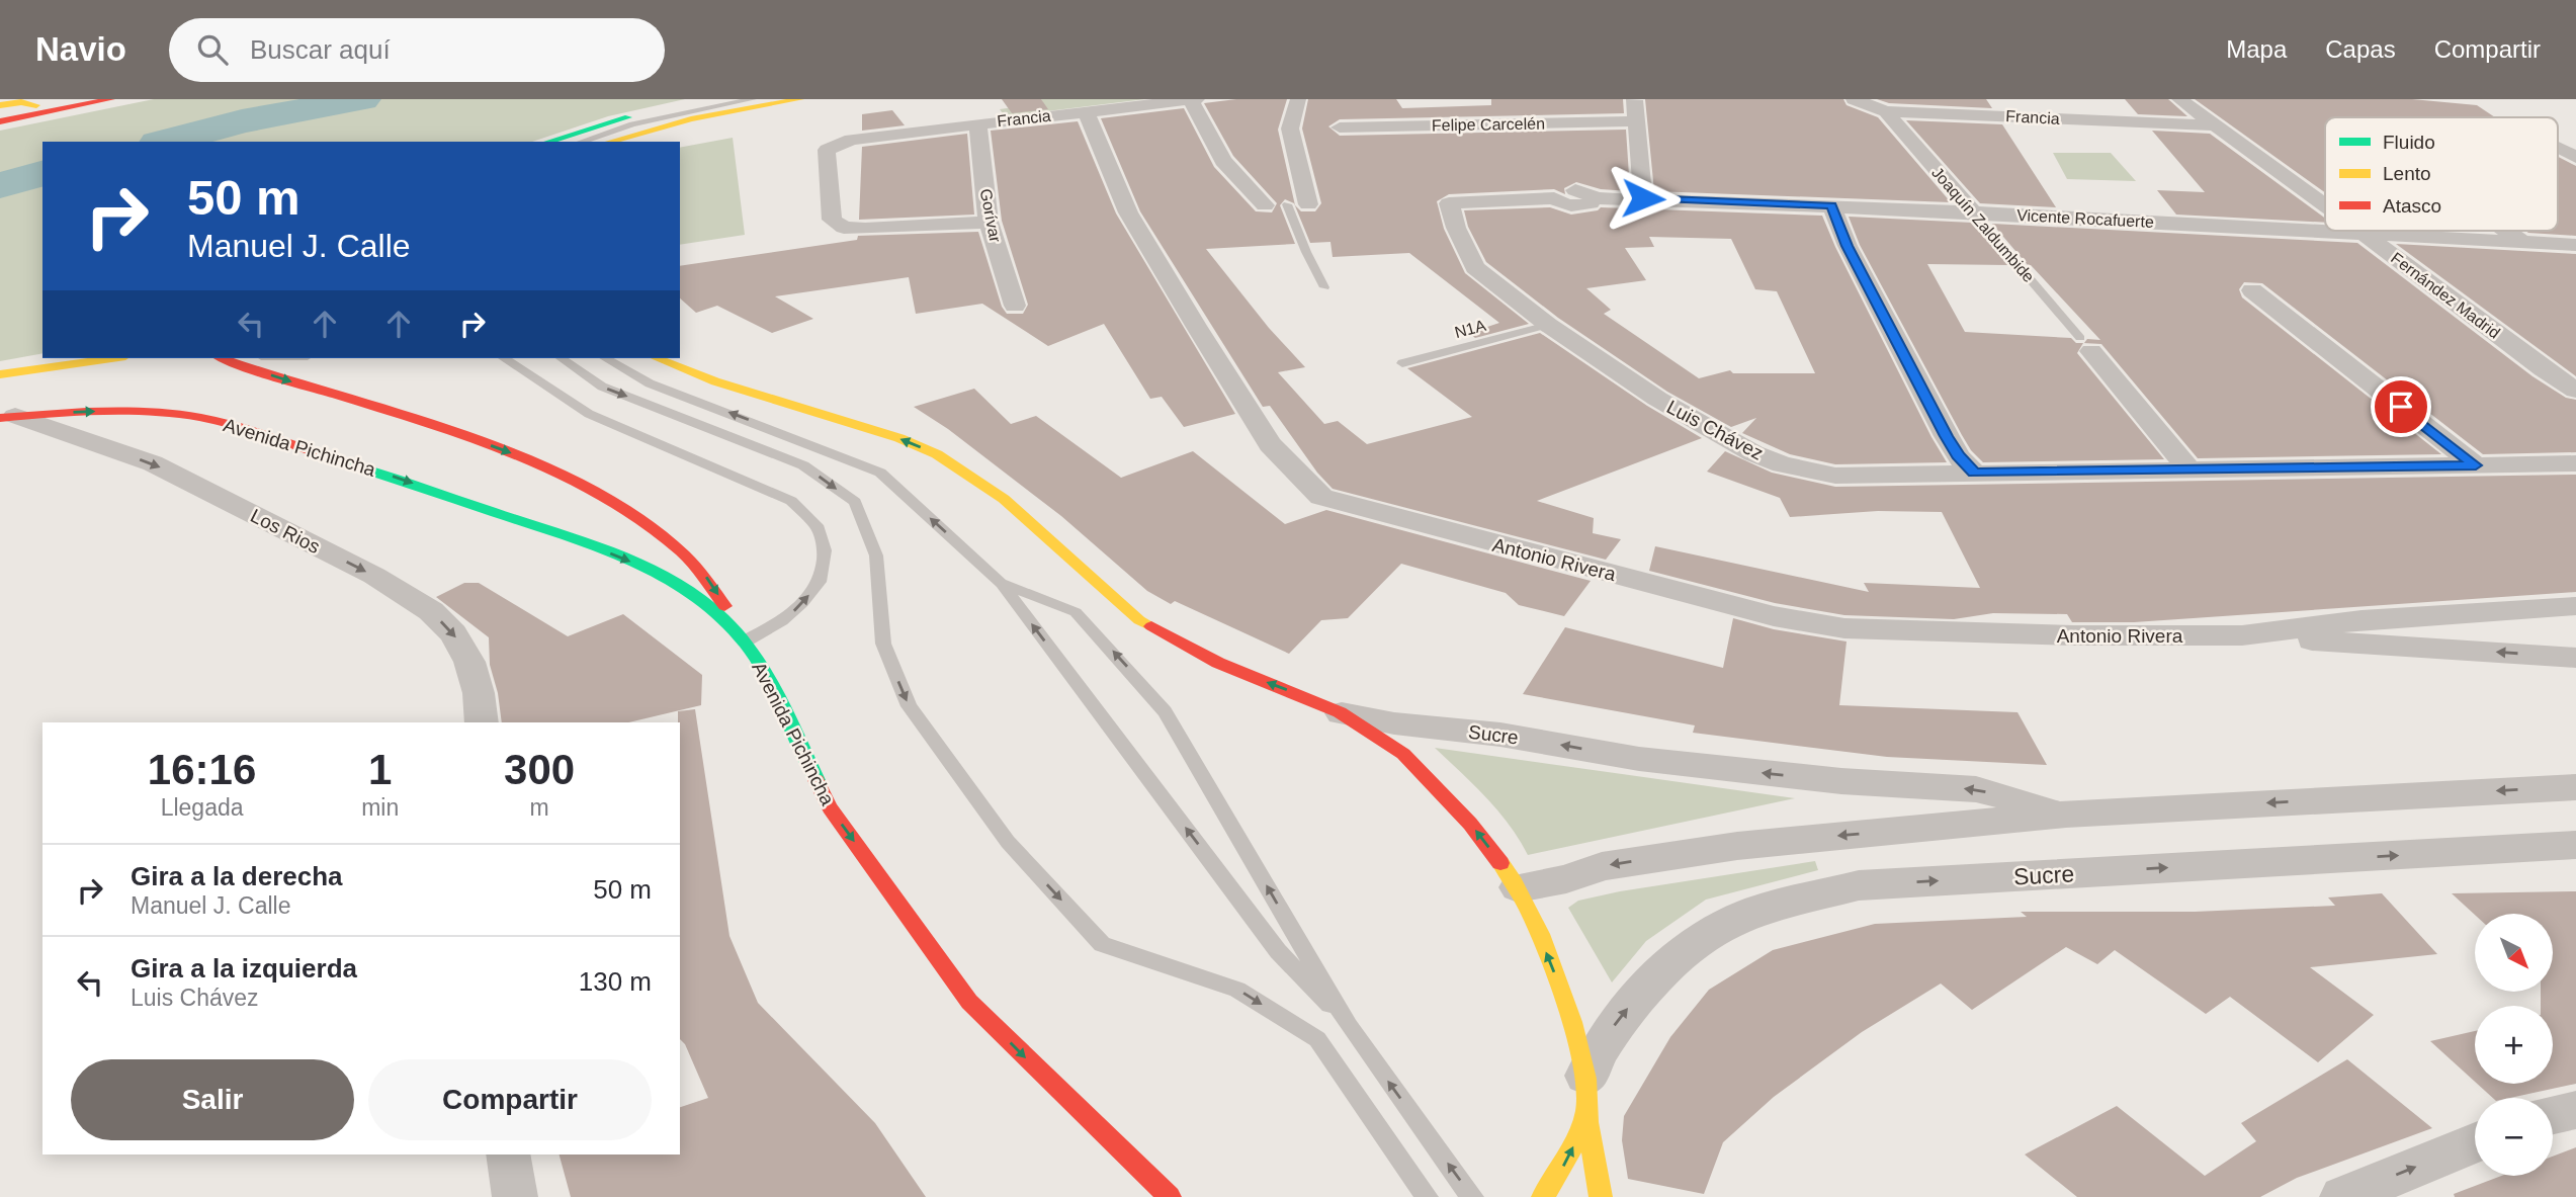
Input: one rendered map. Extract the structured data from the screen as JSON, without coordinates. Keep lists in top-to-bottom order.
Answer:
{
  "streets": {
    "main road": ["Avenida Pichincha"],
    "street": [
      "Francia",
      "Felipe Carcelén",
      "Gorívar",
      "Vicente Rocafuerte",
      "Joaquín Zaldumbide",
      "Fernández Madrid",
      "Luis Chávez",
      "Los Rios",
      "Antonio Rivera",
      "Sucre"
    ],
    "lane": ["N1A"]
  },
  "crossings": [
    ["Francia", "Gorívar"],
    ["Francia", "Joaquín Zaldumbide"],
    ["Francia", "Fernández Madrid"],
    ["Francia", "Antonio Rivera"],
    ["Vicente Rocafuerte", "Joaquín Zaldumbide"],
    ["Vicente Rocafuerte", "Fernández Madrid"],
    ["Vicente Rocafuerte", "Luis Chávez"],
    ["N1A", "Luis Chávez"],
    ["Avenida Pichincha", "Los Rios"]
  ],
  "one_way": ["Los Rios"],
  "legend": ["Fluido", "Lento", "Atasco"],
  "north": "bottom right",
  "page": {
    "header": "Navio",
    "search": "Buscar aquí",
    "nav": ["Mapa", "Capas", "Compartir"],
    "turn": ["50 m", "Manuel J. Calle"],
    "eta": [
      "16:16",
      "Llegada",
      "1",
      "min",
      "300",
      "m"
    ],
    "list": [
      {
        "name": "Gira a la derecha",
        "note": "Manuel J. Calle",
        "value": "50 m"
      },
      {
        "name": "Gira a la izquierda",
        "note": "Luis Chávez",
        "value": "130 m"
      }
    ],
    "map_buttons": ["+", "−"],
    "buttons": ["Salir", "Compartir"]
  }
}
